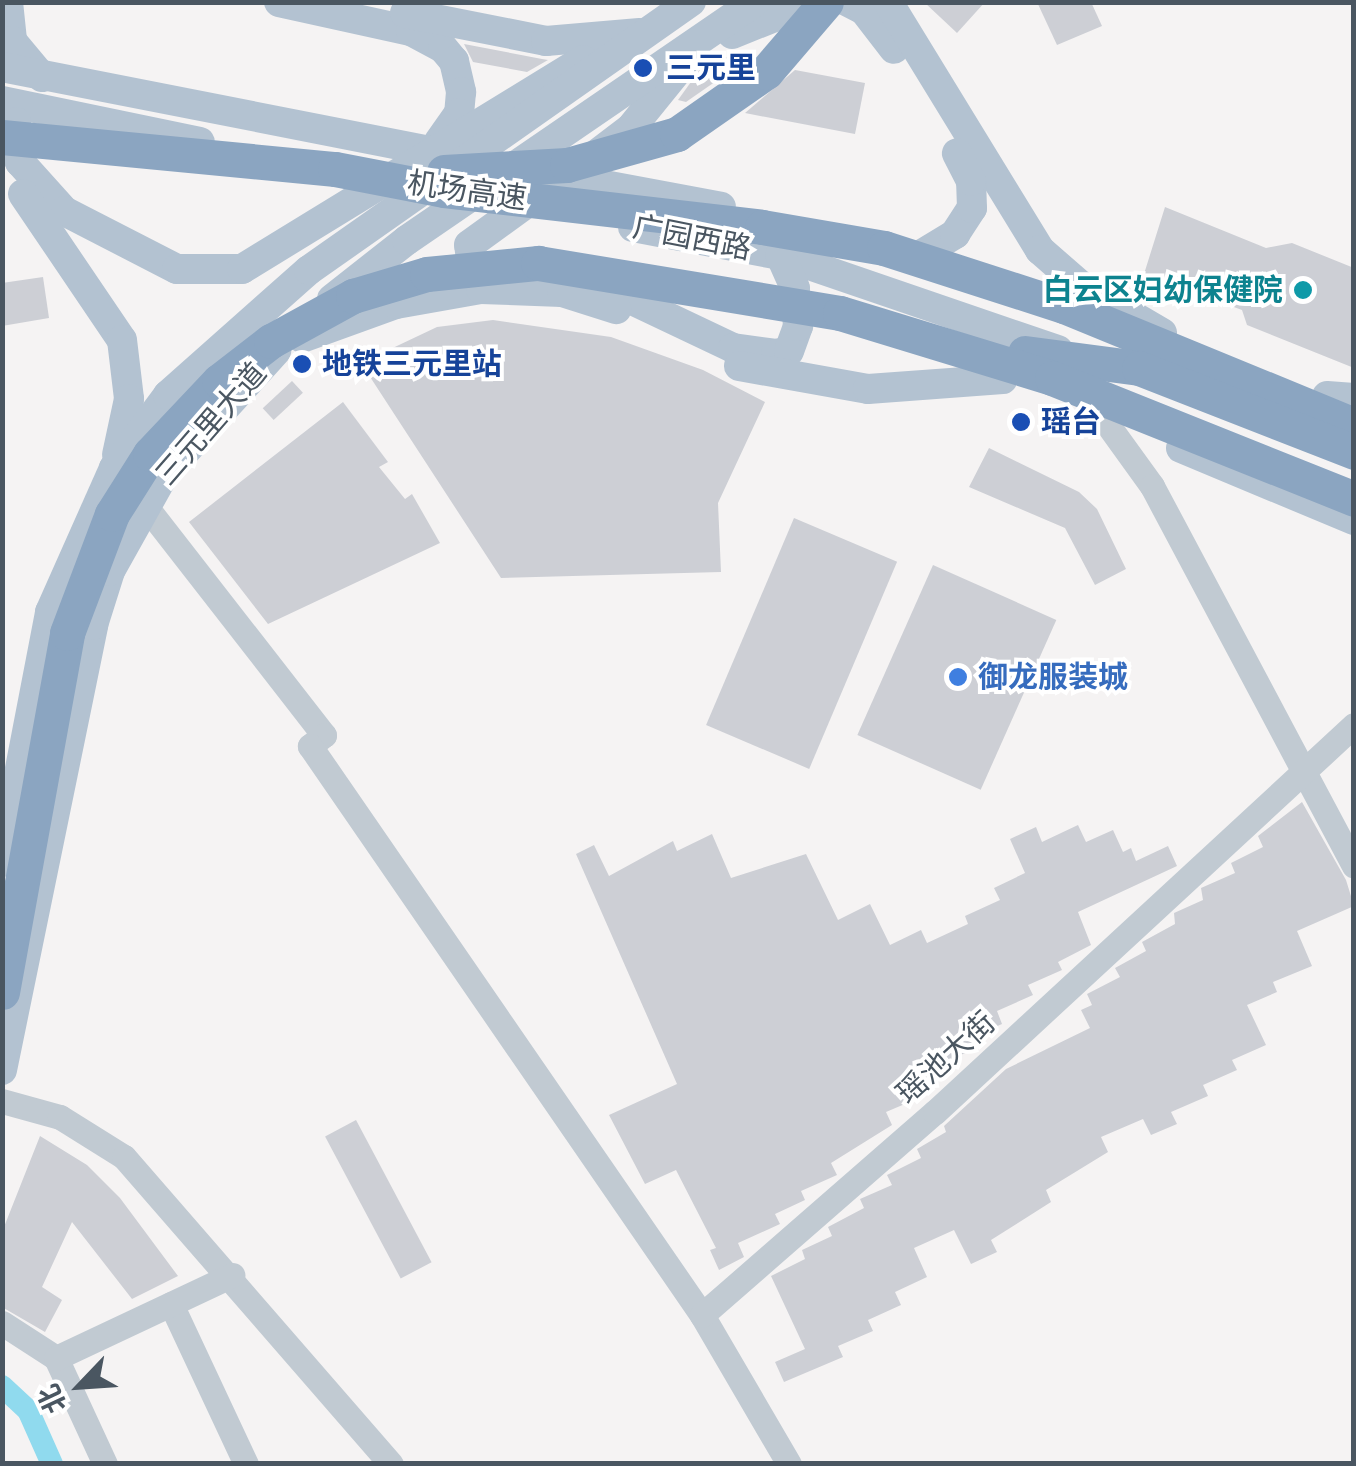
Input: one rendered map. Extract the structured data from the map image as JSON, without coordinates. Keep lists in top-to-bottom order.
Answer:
{
  "streets": {
    "highway": ["机场高速"],
    "main road": ["广园西路", "三元里大道"],
    "street": ["瑶池大街"]
  },
  "crossings": [
    ["机场高速", "广园西路"]
  ],
  "places": [
    "三元里",
    "白云区妇幼保健院",
    "地铁三元里站",
    "瑶台",
    "御龙服装城"
  ],
  "north": "bottom left"
}
